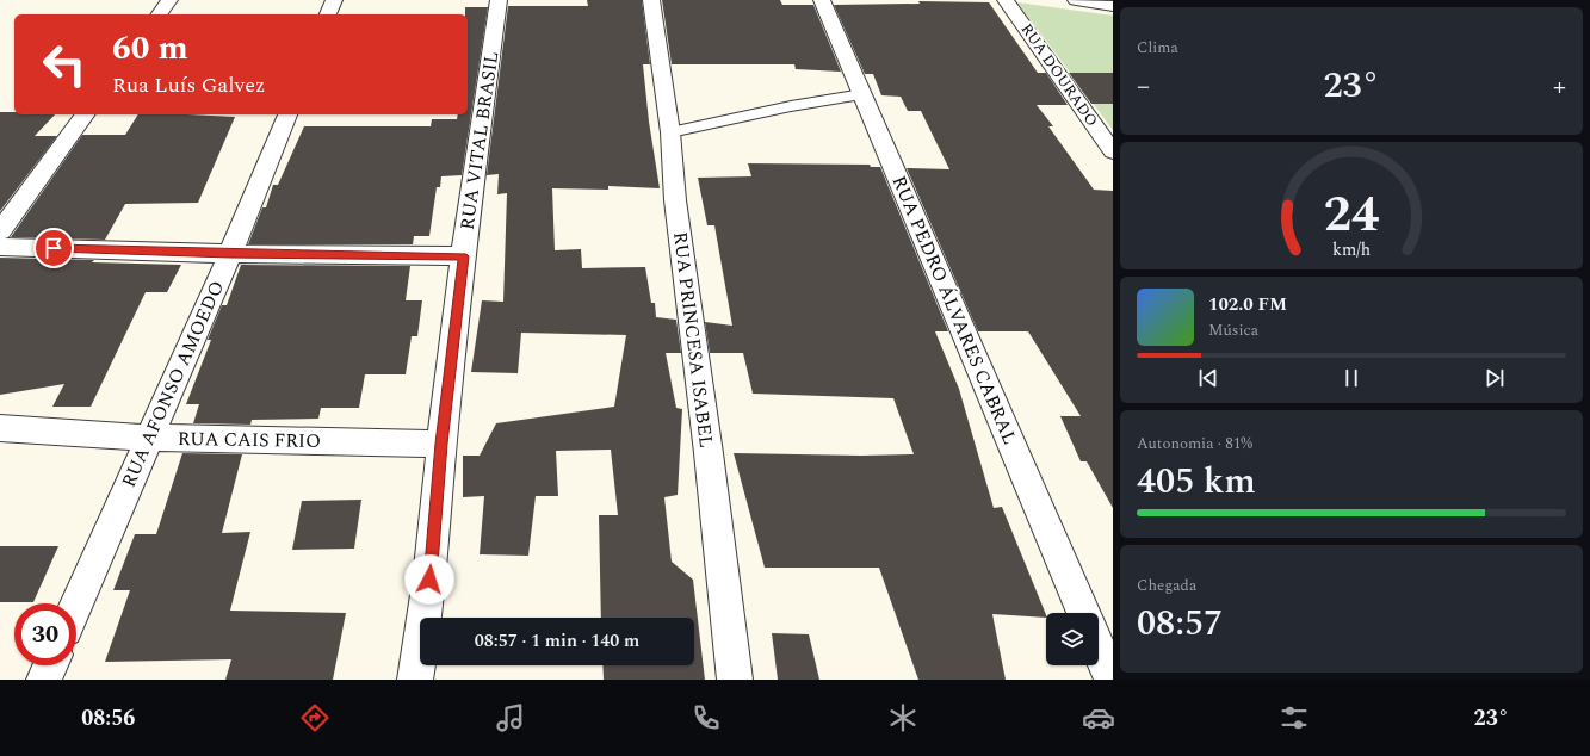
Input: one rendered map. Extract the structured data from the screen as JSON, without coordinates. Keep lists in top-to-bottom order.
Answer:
{
  "streets": {
    "street": [
      "RUA DOURADO",
      "RUA VITAL BRASIL",
      "RUA PEDRO ÁLVARES CABRAL",
      "RUA PRINCESA ISABEL",
      "RUA AFONSO AMOEDO",
      "RUA CAIS FRIO"
    ]
  },
  "crossings": [
    ["RUA VITAL BRASIL", "RUA CAIS FRIO"],
    ["RUA AFONSO AMOEDO", "RUA CAIS FRIO"]
  ],
  "page": {
    "tile": [
      "Clima",
      ["Autonomia · 81%", "405 km"],
      ["Chegada", "08:57"]
    ],
    "turn": ["60 m", "Rua Luís Galvez"],
    "heat": ["−", "23°", "+"],
    "song": ["102.0 FM", "Música"],
    "limit": "30",
    "trip": "08:57 · 1 min · 140 m",
    "tabs": ["08:56", "23°"],
    "gauge": ["24", "km/h"]
  }
}
